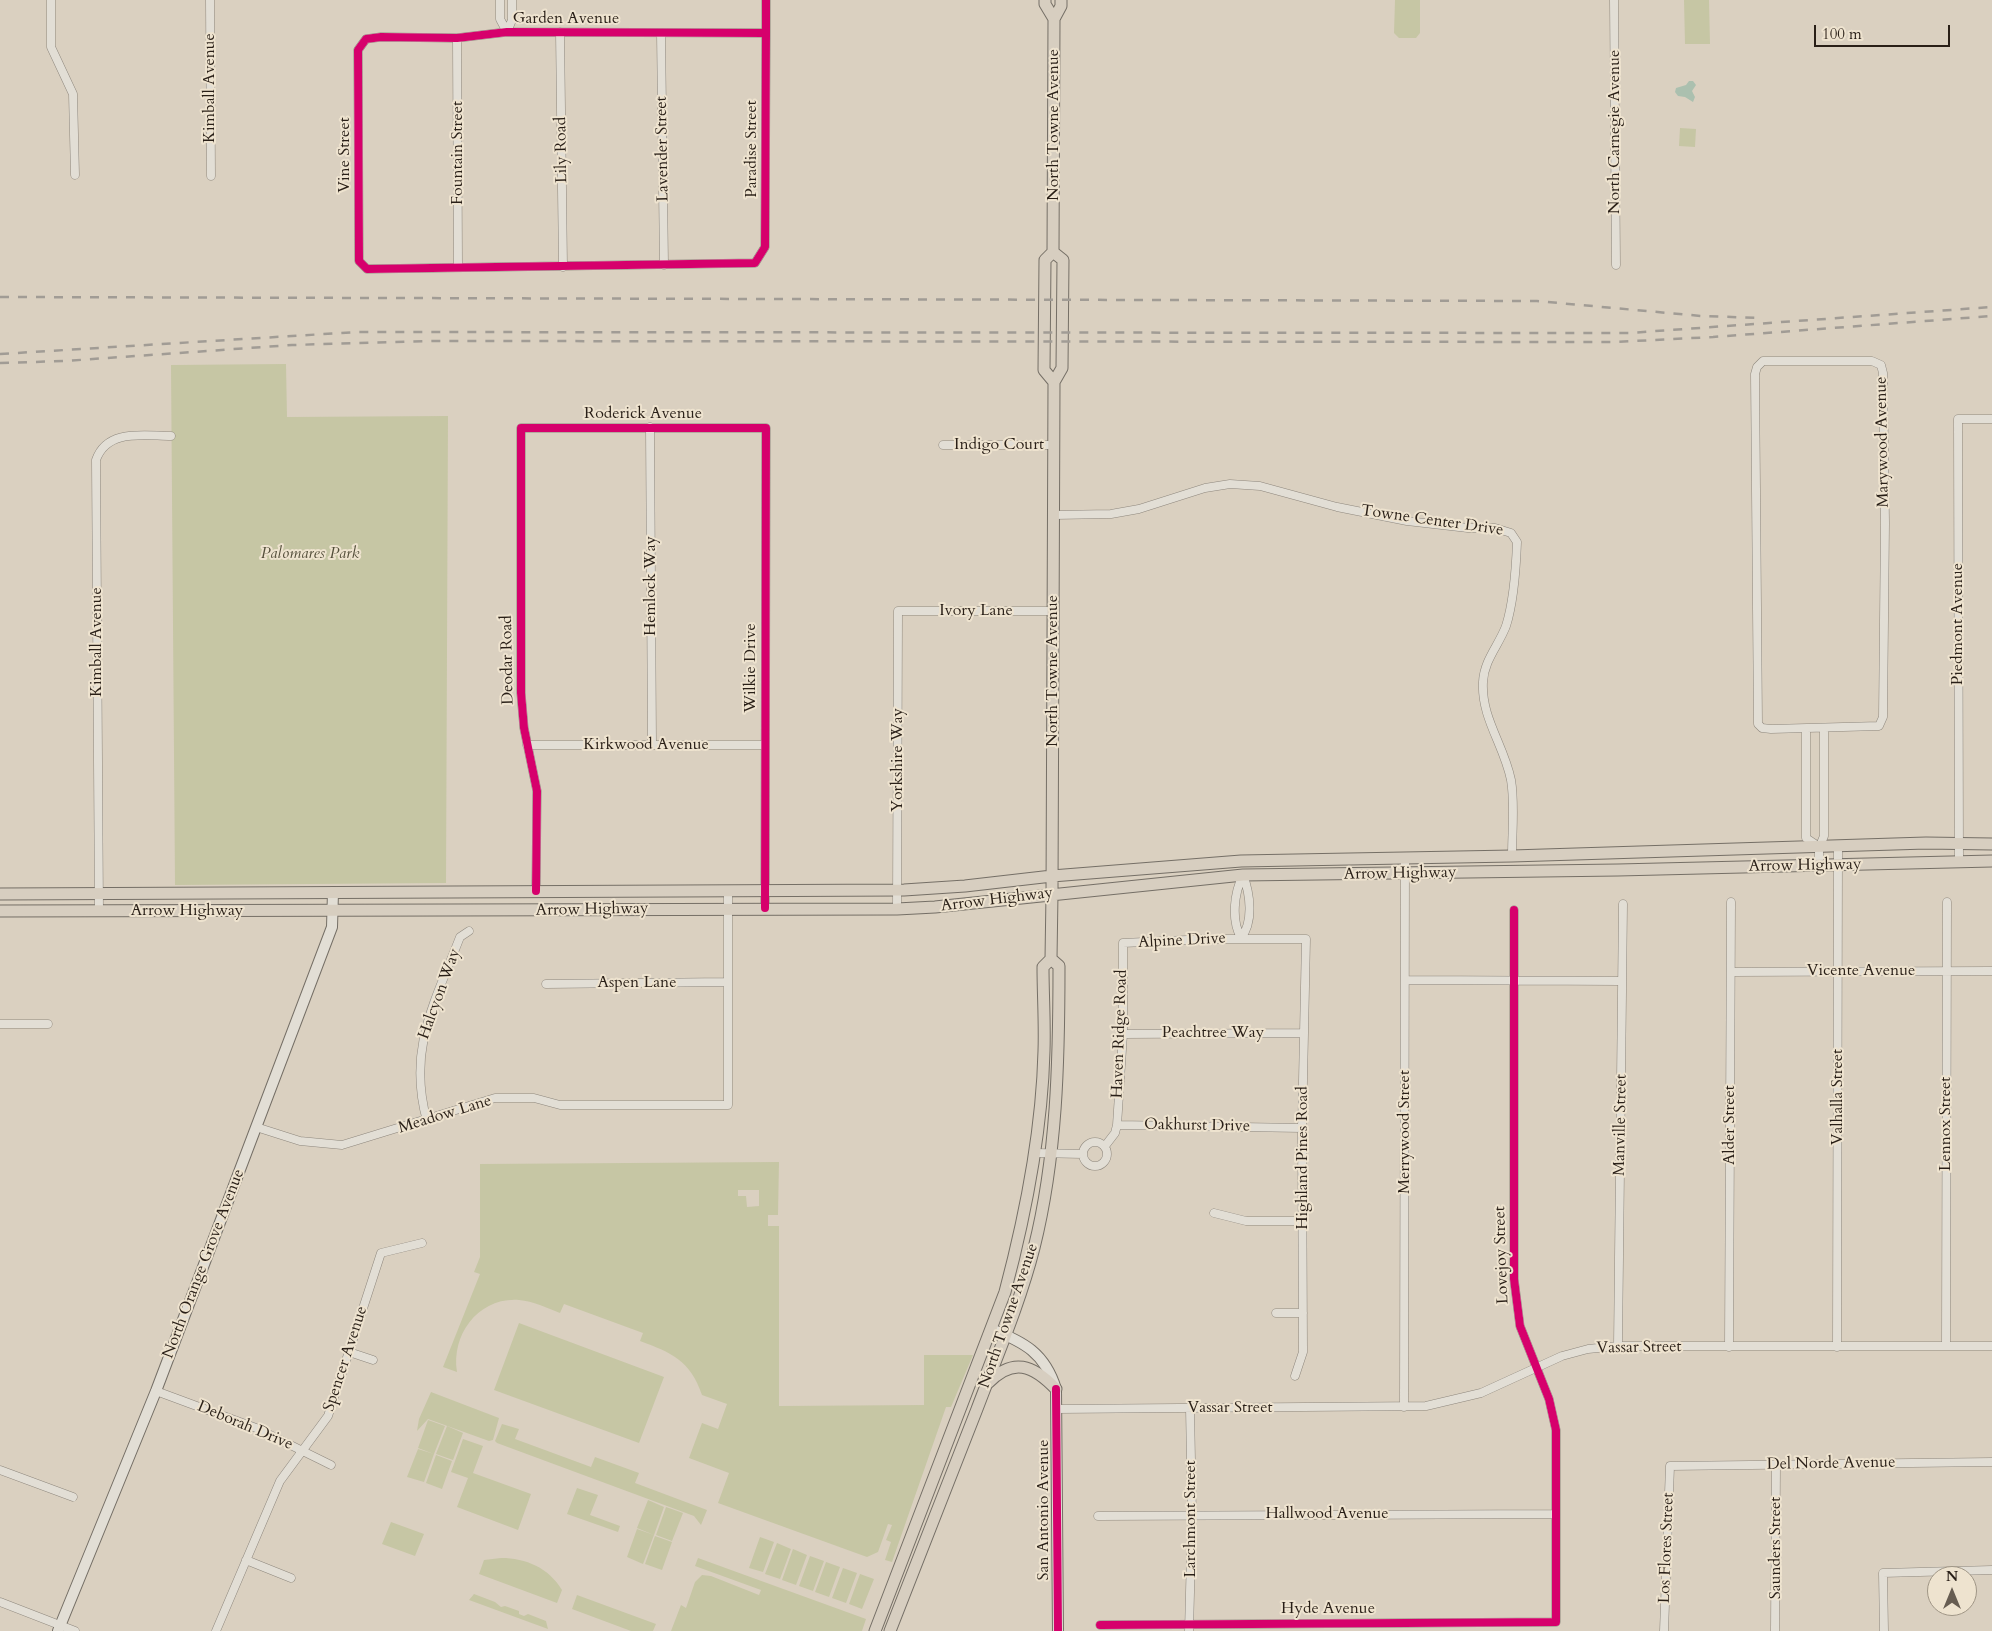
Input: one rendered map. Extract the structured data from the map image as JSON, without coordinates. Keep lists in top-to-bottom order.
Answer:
{
  "streets": {
    "main road": [
      "North Towne Avenue",
      "Deodar Road",
      "Arrow Highway",
      "North Orange Grove Avenue",
      "San Antonio Avenue"
    ],
    "street": [
      "Garden Avenue",
      "Kimball Avenue",
      "North Carnegie Avenue",
      "Lavender Street",
      "Paradise Street",
      "Lily Road",
      "Fountain Street",
      "Vine Street",
      "Roderick Avenue",
      "Marywood Avenue",
      "Indigo Court",
      "Towne Center Drive",
      "Hemlock Way",
      "Ivory Lane",
      "Piedmont Avenue",
      "Wilkie Drive",
      "Kirkwood Avenue",
      "Yorkshire Way",
      "Alpine Drive",
      "Vicente Avenue",
      "Aspen Lane",
      "Halcyon Way",
      "Peachtree Way",
      "Haven Ridge Road",
      "Valhalla Street",
      "Meadow Lane",
      "Lennox Street",
      "Manville Street",
      "Alder Street",
      "Oakhurst Drive",
      "Merrywood Street",
      "Highland Pines Road",
      "Lovejoy Street",
      "Vassar Street",
      "Spencer Avenue",
      "Deborah Drive",
      "Del Norde Avenue",
      "Hallwood Avenue",
      "Larchmont Street",
      "Los Flores Street",
      "Saunders Street",
      "Hyde Avenue"
    ]
  },
  "crossings": [
    ["Garden Avenue", "Lavender Street"],
    ["Garden Avenue", "Paradise Street"],
    ["Garden Avenue", "Lily Road"],
    ["Garden Avenue", "Fountain Street"],
    ["Garden Avenue", "Vine Street"],
    ["Kimball Avenue", "Arrow Highway"],
    ["North Towne Avenue", "Indigo Court"],
    ["North Towne Avenue", "Towne Center Drive"],
    ["North Towne Avenue", "Ivory Lane"],
    ["North Towne Avenue", "Arrow Highway"],
    ["North Towne Avenue", "San Antonio Avenue"],
    ["Lavender Street", "Paradise Street"],
    ["Fountain Street", "Vine Street"],
    ["Roderick Avenue", "Hemlock Way"],
    ["Roderick Avenue", "Deodar Road"],
    ["Roderick Avenue", "Wilkie Drive"],
    ["Towne Center Drive", "Arrow Highway"],
    ["Hemlock Way", "Kirkwood Avenue"],
    ["Ivory Lane", "Yorkshire Way"],
    ["Piedmont Avenue", "Arrow Highway"],
    ["Deodar Road", "Kirkwood Avenue"],
    ["Deodar Road", "Arrow Highway"],
    ["Wilkie Drive", "Kirkwood Avenue"],
    ["Wilkie Drive", "Arrow Highway"],
    ["Yorkshire Way", "Arrow Highway"],
    ["Arrow Highway", "Alpine Drive"],
    ["Arrow Highway", "Valhalla Street"],
    ["Arrow Highway", "Merrywood Street"],
    ["Arrow Highway", "North Orange Grove Avenue"],
    ["Alpine Drive", "Haven Ridge Road"],
    ["Alpine Drive", "Highland Pines Road"],
    ["Vicente Avenue", "Valhalla Street"],
    ["Vicente Avenue", "Lennox Street"],
    ["Vicente Avenue", "Alder Street"],
    ["Aspen Lane", "Meadow Lane"],
    ["Halcyon Way", "Meadow Lane"],
    ["Peachtree Way", "Haven Ridge Road"],
    ["Peachtree Way", "Highland Pines Road"],
    ["Haven Ridge Road", "Oakhurst Drive"],
    ["Valhalla Street", "Vassar Street"],
    ["Meadow Lane", "North Orange Grove Avenue"],
    ["Lennox Street", "Vassar Street"],
    ["Manville Street", "Vassar Street"],
    ["Alder Street", "Vassar Street"],
    ["Oakhurst Drive", "Highland Pines Road"],
    ["Merrywood Street", "Vassar Street"],
    ["Lovejoy Street", "Vassar Street"],
    ["Lovejoy Street", "Hallwood Avenue"],
    ["Lovejoy Street", "Hyde Avenue"],
    ["North Orange Grove Avenue", "Deborah Drive"],
    ["Vassar Street", "San Antonio Avenue"],
    ["Vassar Street", "Larchmont Street"],
    ["Spencer Avenue", "Deborah Drive"],
    ["Del Norde Avenue", "Los Flores Street"],
    ["Del Norde Avenue", "Saunders Street"],
    ["Hallwood Avenue", "Larchmont Street"],
    ["Larchmont Street", "Hyde Avenue"]
  ],
  "parks": ["Palomares Park"],
  "scale_bar": "100 m",
  "north": "top"
}
